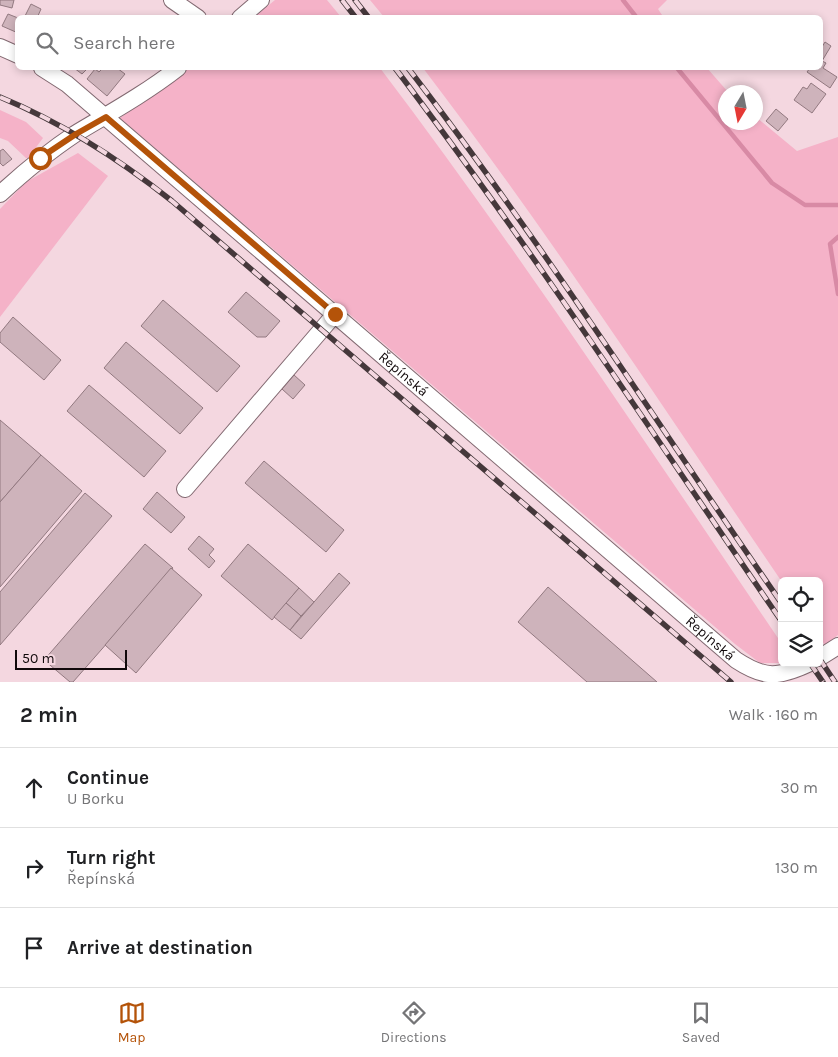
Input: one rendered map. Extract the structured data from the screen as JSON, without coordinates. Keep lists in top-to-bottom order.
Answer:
{
  "streets": {
    "street": ["Řepínská"]
  },
  "scale_bar": "50 m",
  "north": "bottom",
  "page": {
    "search": "Search here",
    "scale": "50 m",
    "heading": ["2 min", "Walk · 160 m"],
    "list": [
      ["Continue", "U Borku", "30 m"],
      ["Turn right", "Řepínská", "130 m"],
      "Arrive at destination"
    ],
    "nav": ["Map", "Directions", "Saved"]
  }
}
